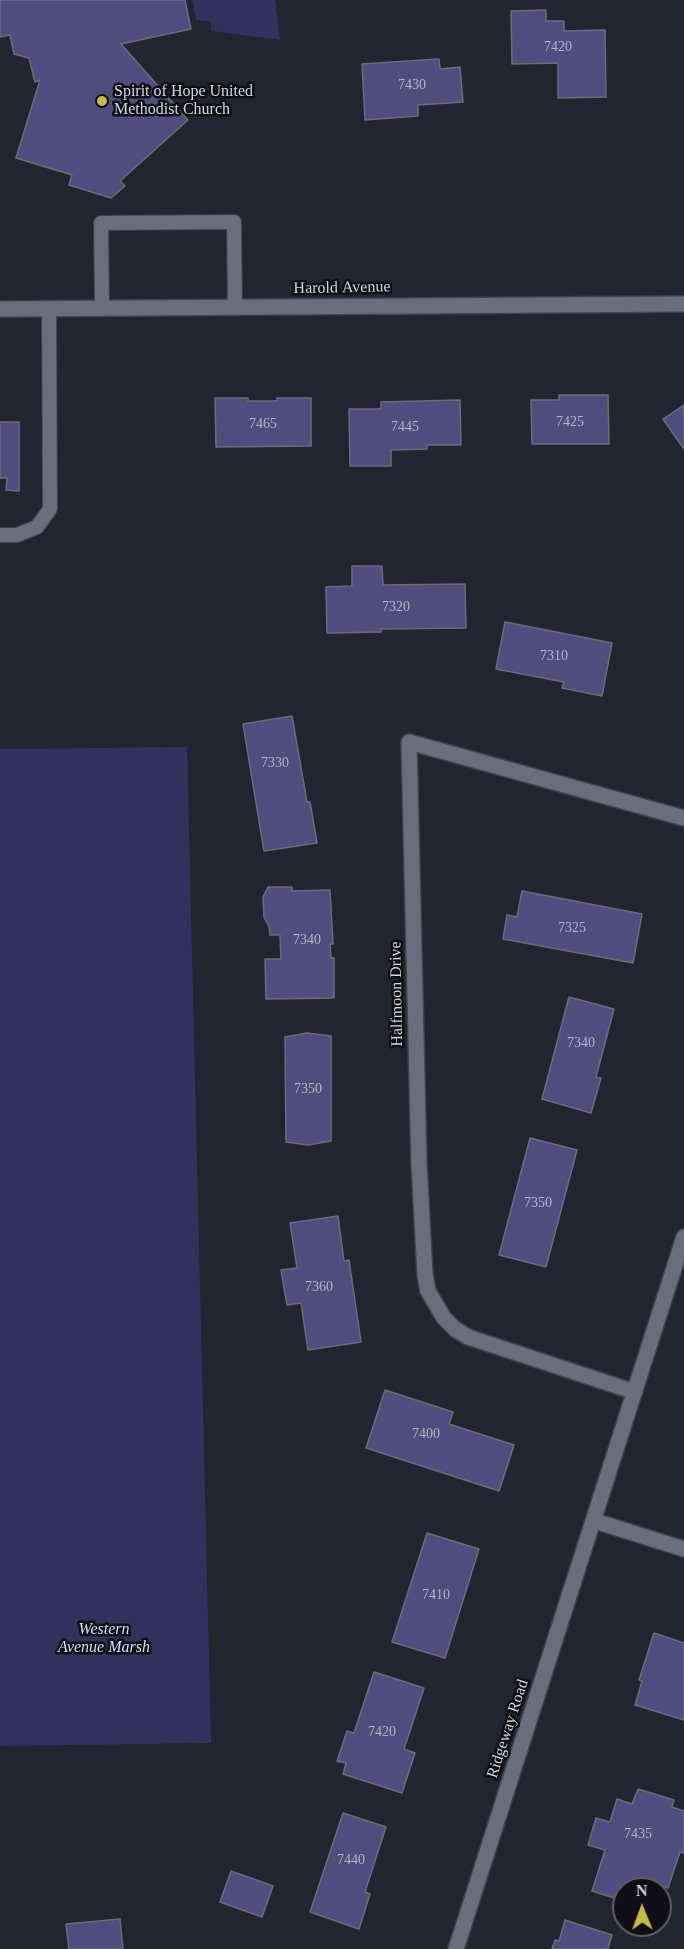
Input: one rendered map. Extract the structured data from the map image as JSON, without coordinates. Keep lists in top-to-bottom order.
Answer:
{
  "streets": {
    "street": ["Harold Avenue", "Halfmoon Drive", "Ridgeway Road"]
  },
  "crossings": [
    ["Halfmoon Drive", "Ridgeway Road"]
  ],
  "parks": ["Western Avenue Marsh"],
  "places": ["Spirit of Hope United Methodist Church"],
  "house_numbers": [
    "7420",
    "7430",
    "7425",
    "7465",
    "7445",
    "7320",
    "7310",
    "7330",
    "7325",
    "7340",
    "7340",
    "7350",
    "7350",
    "7360",
    "7400",
    "7410",
    "7420",
    "7435",
    "7440"
  ],
  "north": "top"
}
